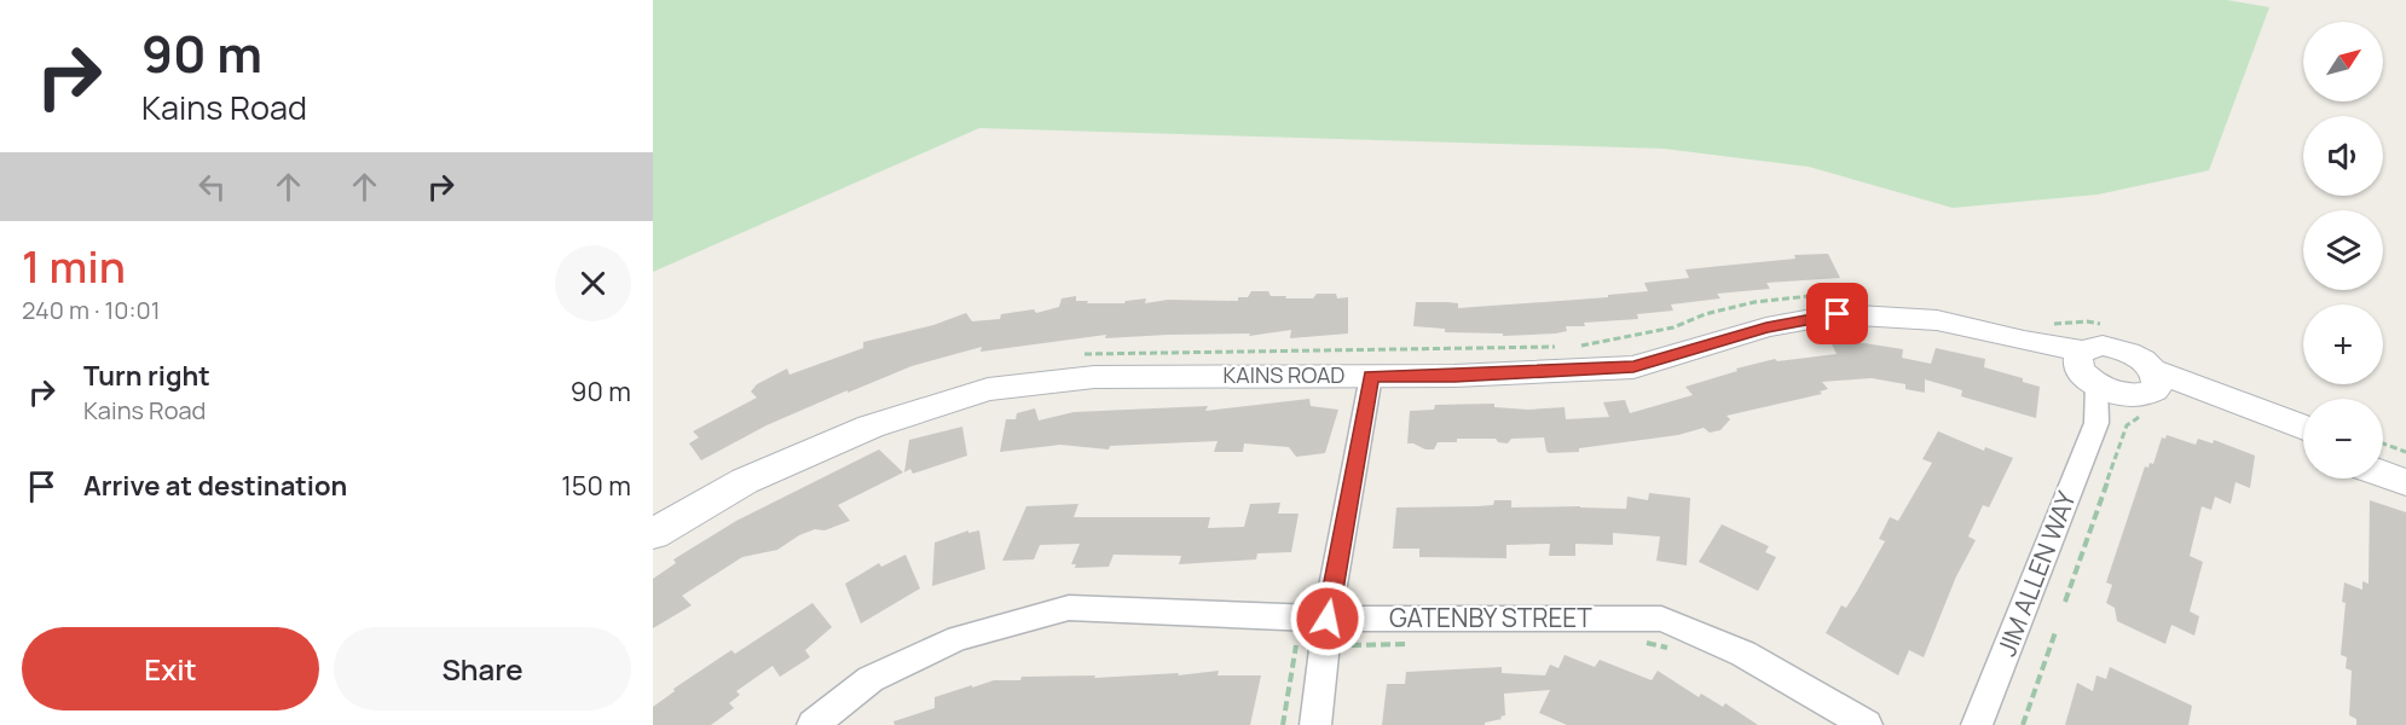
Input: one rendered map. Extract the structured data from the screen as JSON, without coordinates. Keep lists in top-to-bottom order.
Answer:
{
  "streets": {
    "street": ["KAINS ROAD", "JIM ALLEN WAY", "GATENBY STREET"]
  },
  "crossings": [
    ["KAINS ROAD", "JIM ALLEN WAY"]
  ],
  "north": "top right",
  "page": {
    "turn": ["90 m", "Kains Road"],
    "map_buttons": ["+", "−"],
    "heading": ["1 min", "240 m · 10:01"],
    "list": [
      {
        "name": "Turn right",
        "note": "Kains Road",
        "value": "90 m"
      },
      {
        "name": "Arrive at destination",
        "value": "150 m"
      }
    ],
    "buttons": ["Exit", "Share"]
  }
}
